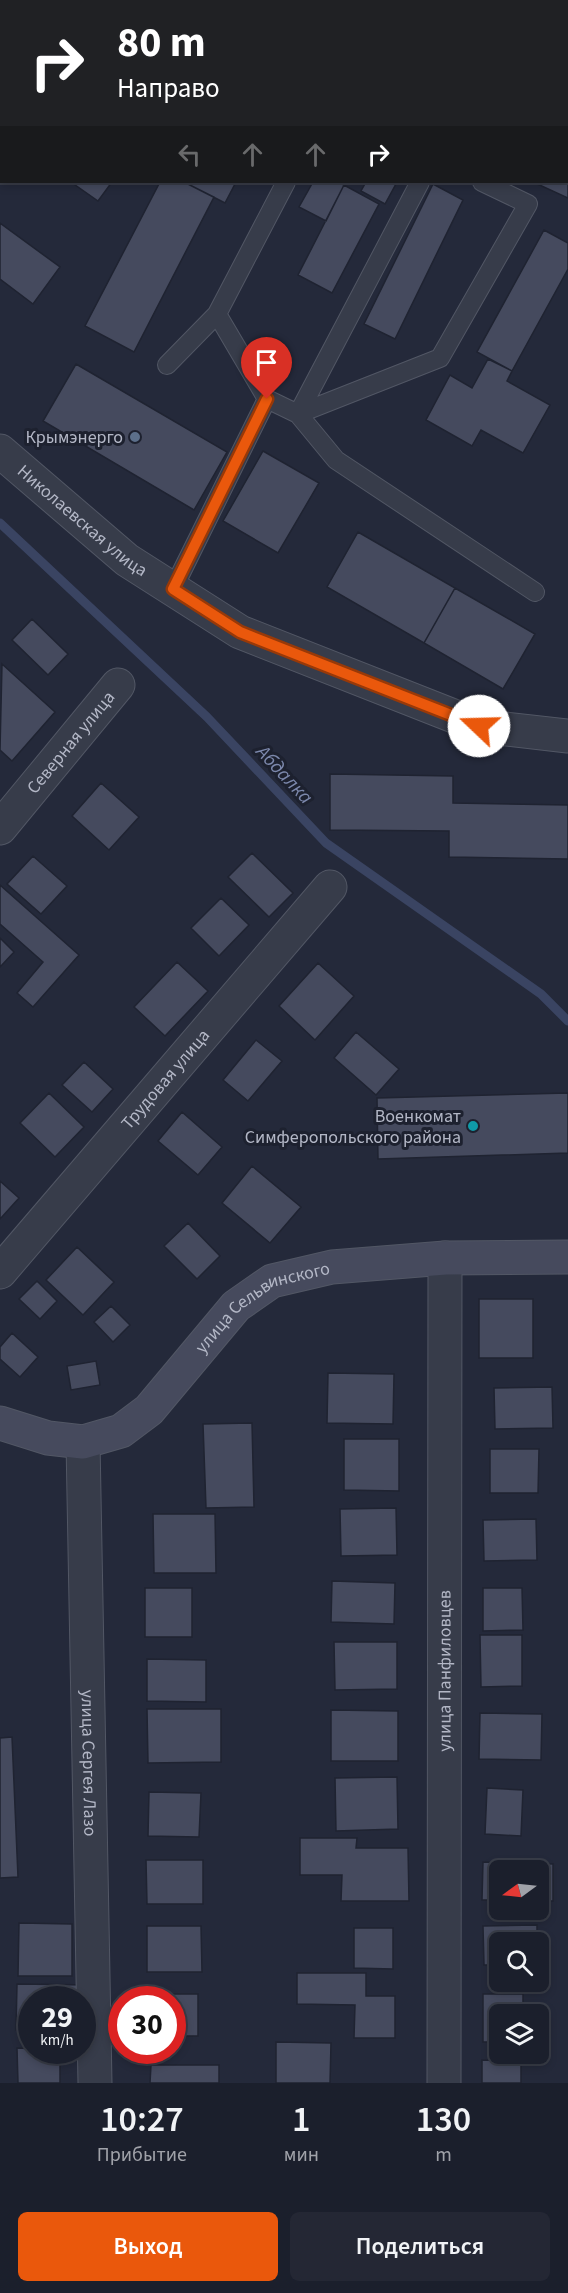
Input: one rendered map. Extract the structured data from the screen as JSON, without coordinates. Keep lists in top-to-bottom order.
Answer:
{
  "streets": {
    "street": [
      "Николаевская улица",
      "Северная улица",
      "Трудовая улица",
      "улица Сельвинского",
      "улица Панфиловцев",
      "улица Сергея Лазо"
    ]
  },
  "crossings": [
    ["улица Сельвинского", "улица Панфиловцев"],
    ["улица Сельвинского", "улица Сергея Лазо"]
  ],
  "water": ["Абдалка"],
  "places": ["Крымэнерго", "Военкомат Симферопольского района"],
  "north": "left",
  "page": {
    "turn": ["80 m", "Направо"],
    "speed": "29 km/h",
    "limit": "30",
    "eta": [
      "10:27",
      "Прибытие",
      "1",
      "мин",
      "130",
      "m"
    ],
    "buttons": ["Выход", "Поделиться"]
  }
}
